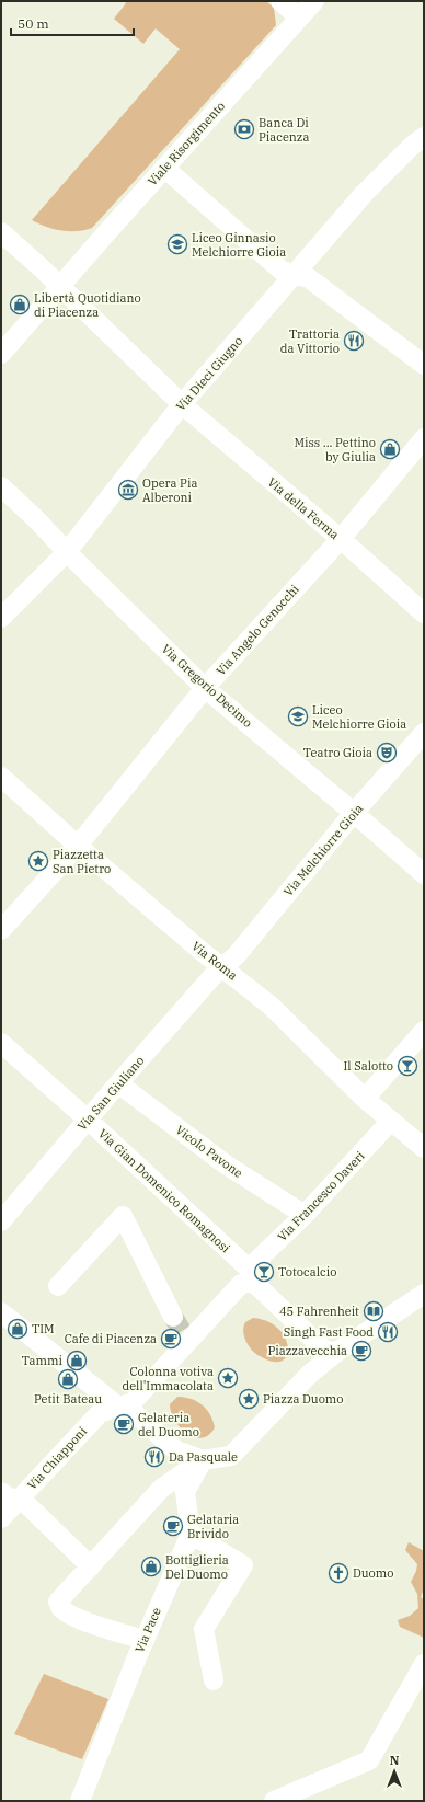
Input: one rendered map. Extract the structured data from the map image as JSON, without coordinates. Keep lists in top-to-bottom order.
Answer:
{
  "streets": {
    "street": [
      "Viale Risorgimento",
      "Via Dieci Giugno",
      "Via della Ferma",
      "Via Angelo Genocchi",
      "Via Gregorio Decimo",
      "Via Melchiorre Gioia",
      "Via Roma",
      "Via San Giuliano",
      "Vicolo Pavone",
      "Via Gian Domenico Romagnosi",
      "Via Francesco Daveri",
      "Via Chiapponi",
      "Via Pace"
    ]
  },
  "crossings": [
    ["Viale Risorgimento", "Via della Ferma"],
    ["Via Dieci Giugno", "Via della Ferma"],
    ["Via Dieci Giugno", "Via Gregorio Decimo"],
    ["Via della Ferma", "Via Angelo Genocchi"],
    ["Via Angelo Genocchi", "Via Gregorio Decimo"],
    ["Via Angelo Genocchi", "Via Roma"],
    ["Via Gregorio Decimo", "Via Melchiorre Gioia"],
    ["Via Melchiorre Gioia", "Via Roma"],
    ["Via Melchiorre Gioia", "Via San Giuliano"],
    ["Via Roma", "Via San Giuliano"],
    ["Via Roma", "Via Francesco Daveri"],
    ["Via San Giuliano", "Vicolo Pavone"],
    ["Via San Giuliano", "Via Gian Domenico Romagnosi"],
    ["Vicolo Pavone", "Via Francesco Daveri"],
    ["Via Gian Domenico Romagnosi", "Via Francesco Daveri"]
  ],
  "places": {
    "bank": ["Banca Di Piacenza"],
    "school or university": ["Liceo Ginnasio Melchiorre Gioia", "Liceo Melchiorre Gioia"],
    "shop": [
      "Libertà Quotidiano di Piacenza",
      "Miss ... Pettino by Giulia",
      "TIM",
      "Tammi",
      "Petit Bateau",
      "Bottiglieria Del Duomo"
    ],
    "restaurant": ["Trattoria da Vittorio", "Singh Fast Food", "Da Pasquale"],
    "museum": ["Opera Pia Alberoni"],
    "theatre": ["Teatro Gioia"],
    "place": ["Piazzetta San Pietro", "Colonna votiva dell'Immacolata", "Piazza Duomo"],
    "bar": ["Il Salotto", "Totocalcio"],
    "library": ["45 Fahrenheit"],
    "cafe": [
      "Cafe di Piacenza",
      "Piazzavecchia",
      "Gelateria del Duomo",
      "Gelataria Brivido"
    ],
    "church": ["Duomo"]
  },
  "scale_bar": "50 m",
  "north": "top"
}
